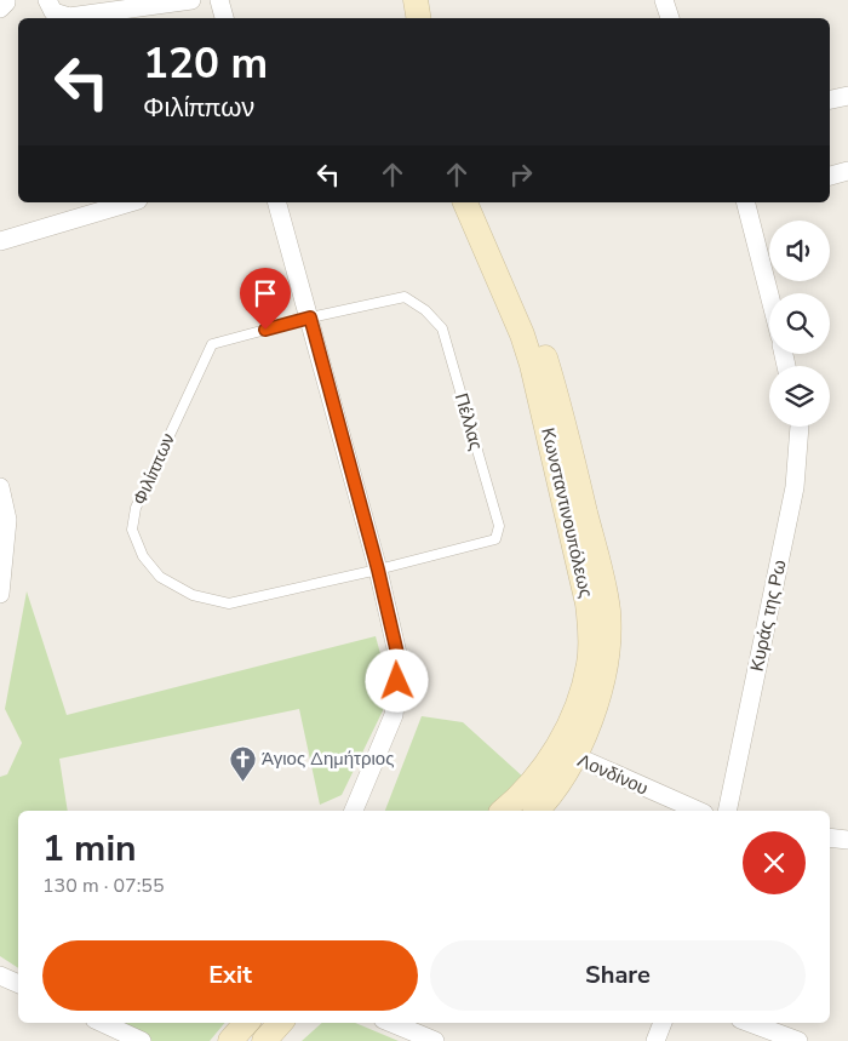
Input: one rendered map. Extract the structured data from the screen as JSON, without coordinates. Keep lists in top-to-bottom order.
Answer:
{
  "streets": {
    "main road": ["Κωνσταντινουπόλεως"],
    "street": ["Κυράς της Ρω", "Λονδίνου"],
    "lane": ["Πέλλας", "Φιλίππων"]
  },
  "crossings": [
    ["Πέλλας", "Φιλίππων"],
    ["Κωνσταντινουπόλεως", "Λονδίνου"]
  ],
  "places": {
    "church": ["Άγιος Δημήτριος"]
  },
  "page": {
    "turn": ["120 m", "Φιλίππων"],
    "heading": ["1 min", "130 m · 07:55"],
    "buttons": ["Exit", "Share"]
  }
}
